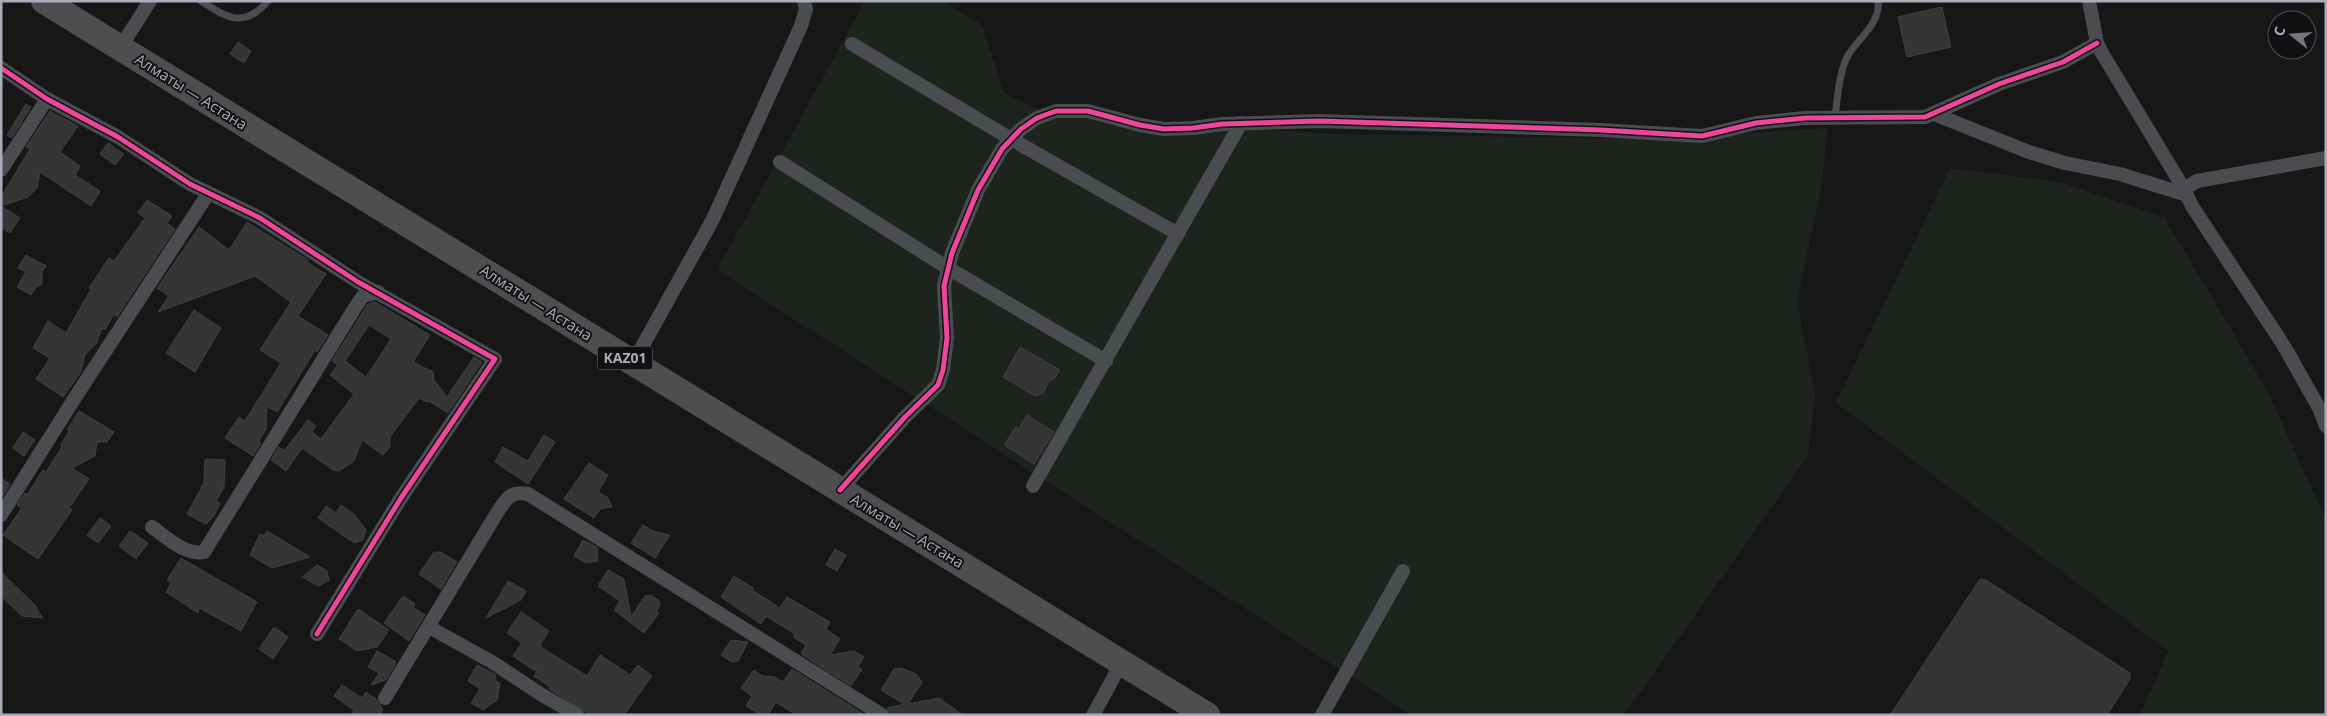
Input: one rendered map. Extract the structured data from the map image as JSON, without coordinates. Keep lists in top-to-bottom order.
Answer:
{
  "streets": {
    "highway": ["Алматы — Астана", "KАZ01"]
  },
  "north": "left"
}
